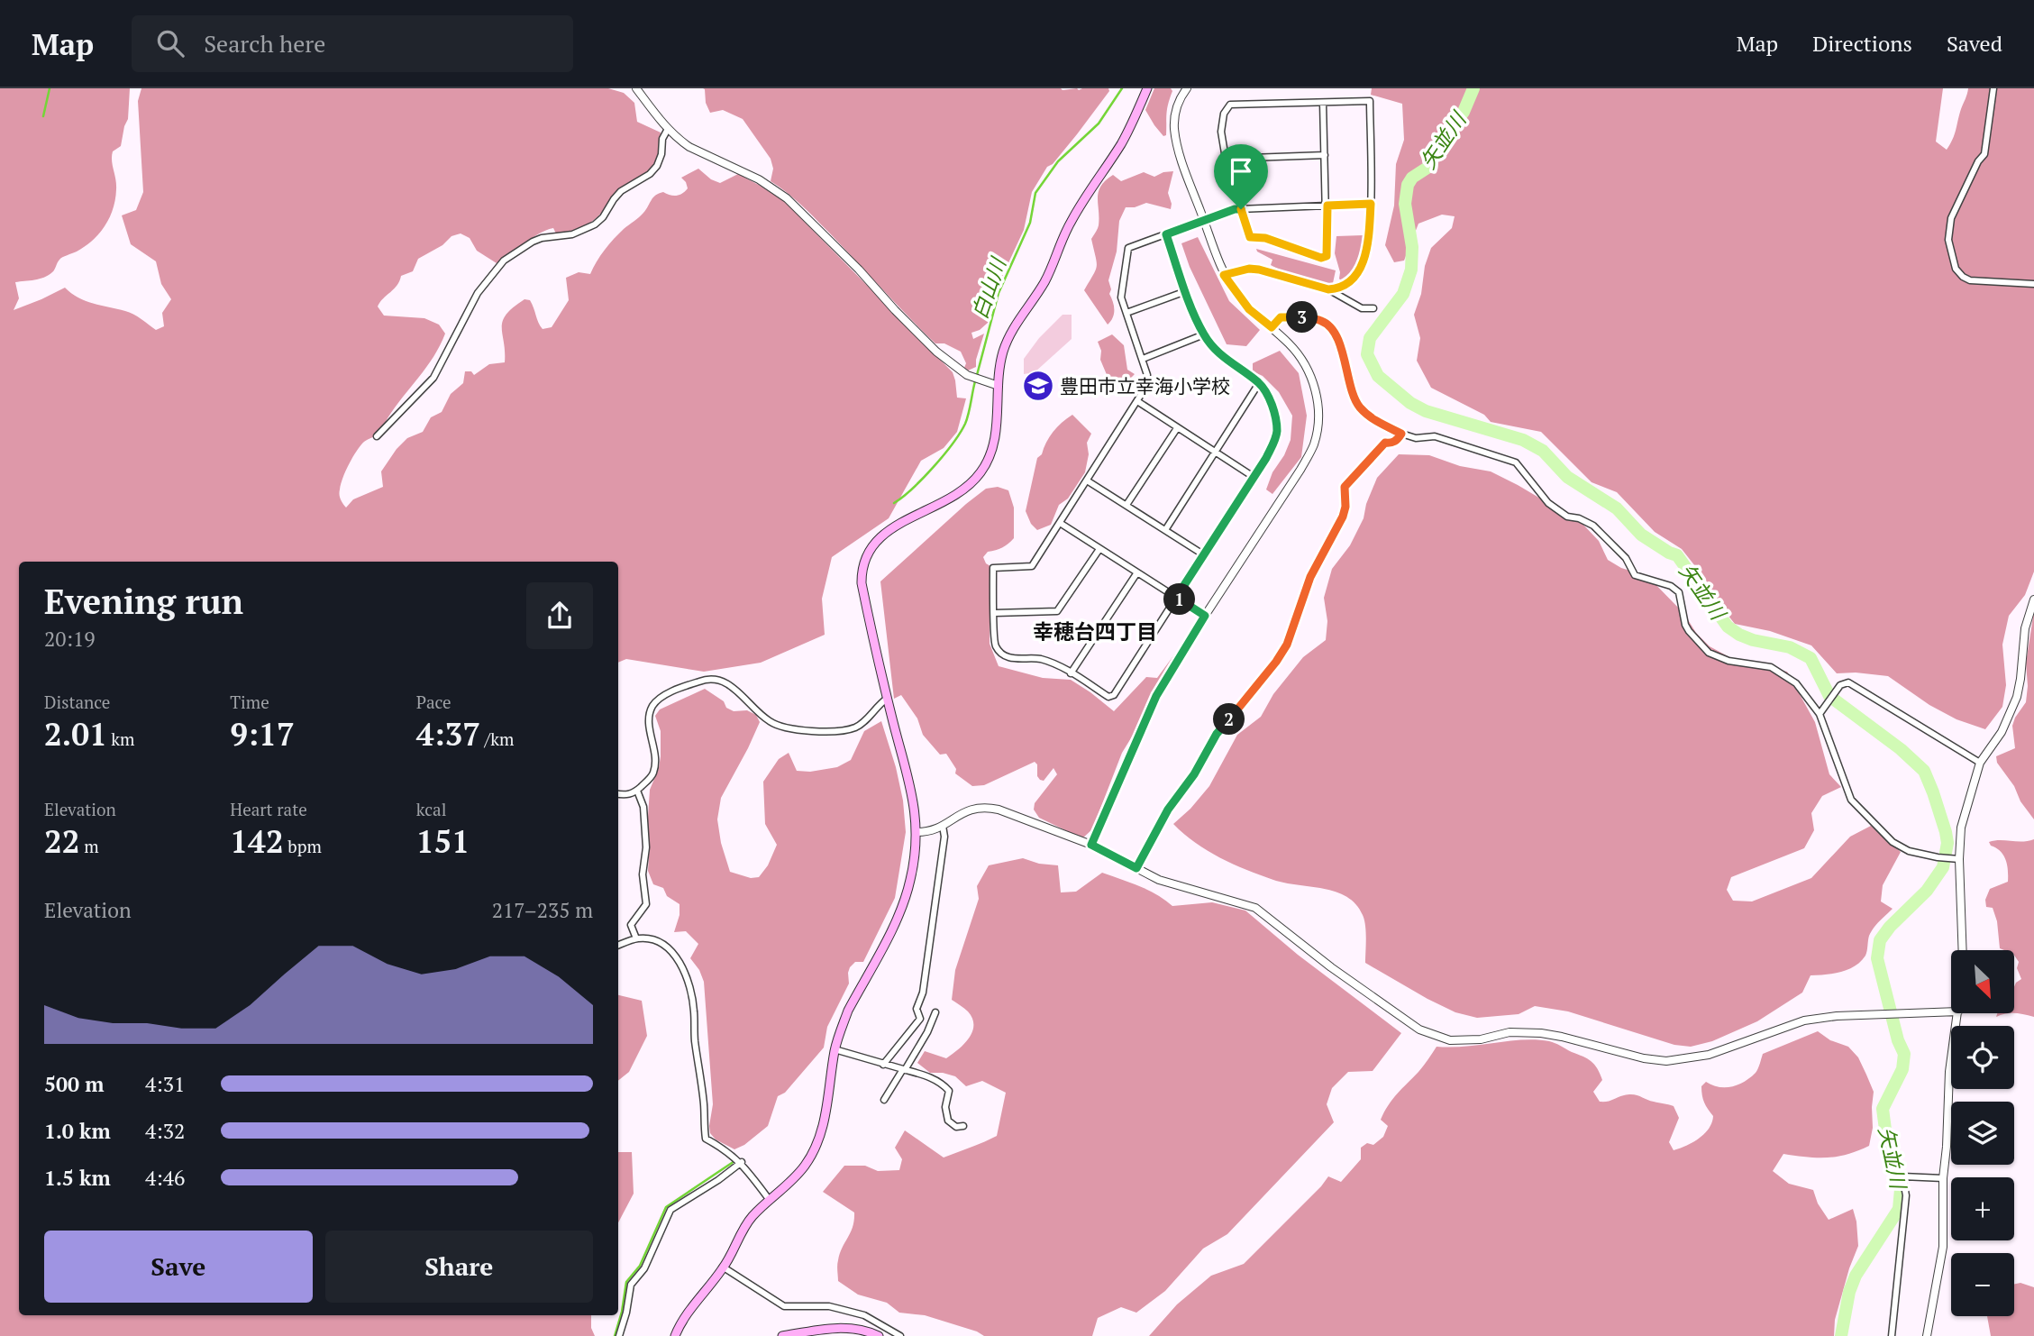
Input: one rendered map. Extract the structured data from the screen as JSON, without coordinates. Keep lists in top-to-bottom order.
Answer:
{
  "districts": ["幸穂台四丁目"],
  "water": ["矢並川", "白山川"],
  "places": {
    "school or university": ["豊田市立幸海小学校"]
  },
  "north": "bottom right",
  "page": {
    "header": "Map",
    "search": "Search here",
    "nav": ["Map", "Directions", "Saved"],
    "pins": ["3", "1", "2"],
    "heading": ["Evening run", "20:19"],
    "stats": [
      ["Distance", "2.01 km"],
      ["Time", "9:17"],
      ["Pace", "4:37 /km"],
      ["Elevation", "22 m"],
      ["Heart rate", "142 bpm"],
      ["kcal", "151"]
    ],
    "chart": ["Elevation", "217–235 m"],
    "map_buttons": ["+", "−"],
    "list": [
      {
        "name": "500 m",
        "note": "4:31"
      },
      {
        "name": "1.0 km",
        "note": "4:32"
      },
      {
        "name": "1.5 km",
        "note": "4:46"
      }
    ],
    "buttons": ["Save", "Share"]
  }
}
